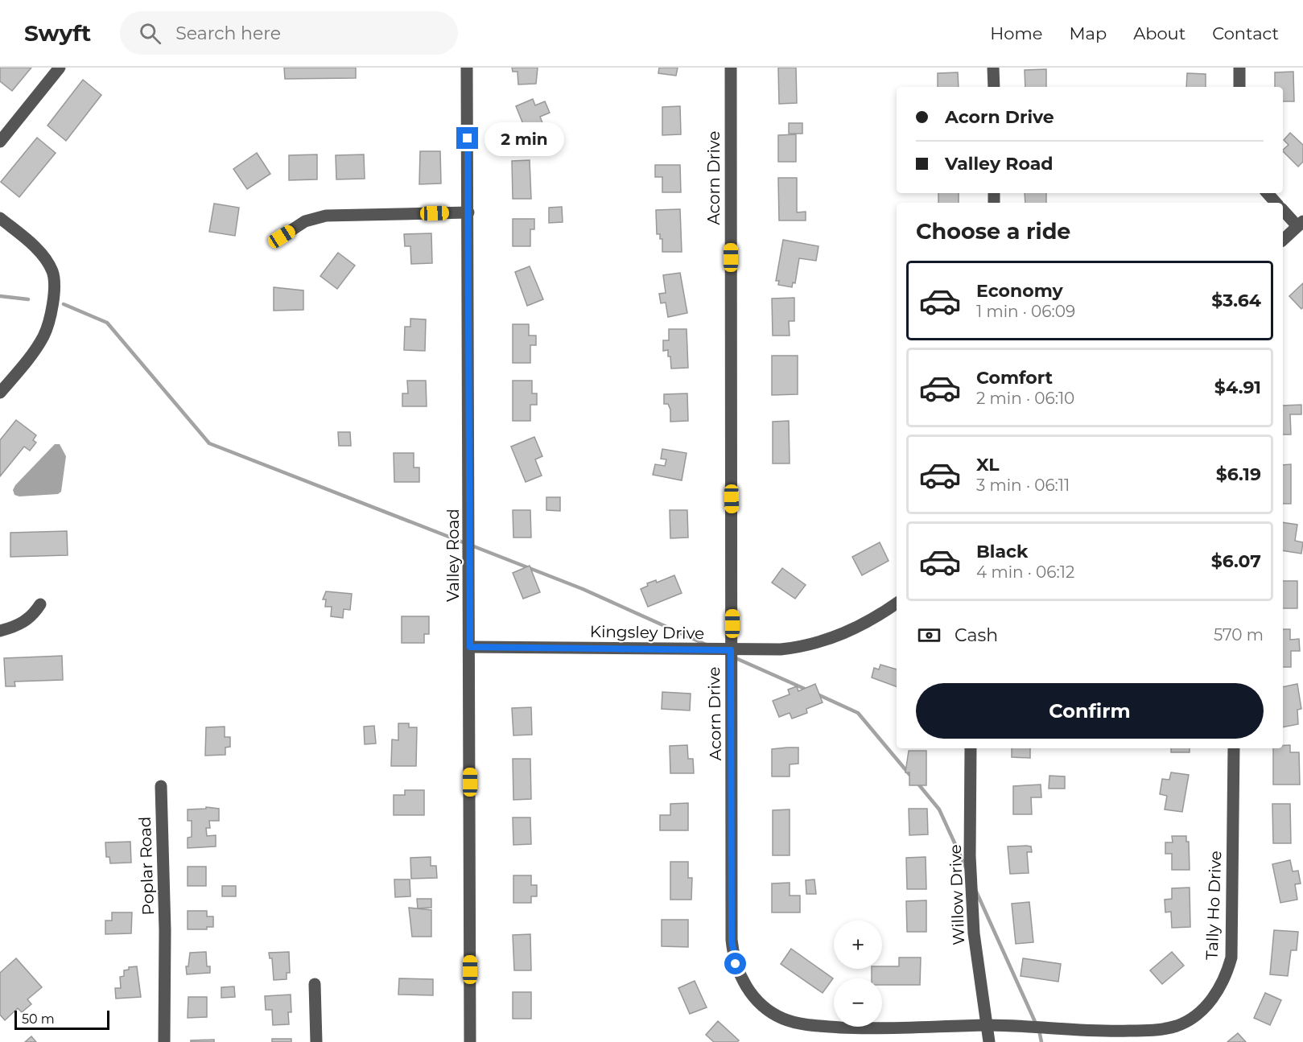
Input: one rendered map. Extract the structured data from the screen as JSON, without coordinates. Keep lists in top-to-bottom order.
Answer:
{
  "streets": {
    "street": [
      "Acorn Drive",
      "Valley Road",
      "Kingsley Drive",
      "Poplar Road",
      "Willow Drive",
      "Tally Ho Drive"
    ]
  },
  "crossings": [
    ["Acorn Drive", "Kingsley Drive"],
    ["Acorn Drive", "Willow Drive"],
    ["Acorn Drive", "Tally Ho Drive"],
    ["Valley Road", "Kingsley Drive"],
    ["Willow Drive", "Tally Ho Drive"]
  ],
  "scale_bar": "50 m",
  "page": {
    "header": "Swyft",
    "search": "Search here",
    "nav": [
      "Home",
      "Map",
      "About",
      "Contact"
    ],
    "banner": ["Acorn Drive", "Valley Road"],
    "bubble": "2 min",
    "heading": "Choose a ride",
    "list": [
      {
        "name": "Economy",
        "note": "1 min · 06:09",
        "value": "$3.64"
      },
      {
        "name": "Comfort",
        "note": "2 min · 06:10",
        "value": "$4.91"
      },
      {
        "name": "XL",
        "note": "3 min · 06:11",
        "value": "$6.19"
      },
      {
        "name": "Black",
        "note": "4 min · 06:12",
        "value": "$6.07"
      }
    ],
    "pay": ["Cash", "570 m"],
    "buttons": "Confirm",
    "map_buttons": ["+", "−"],
    "scale": "50 m"
  }
}
